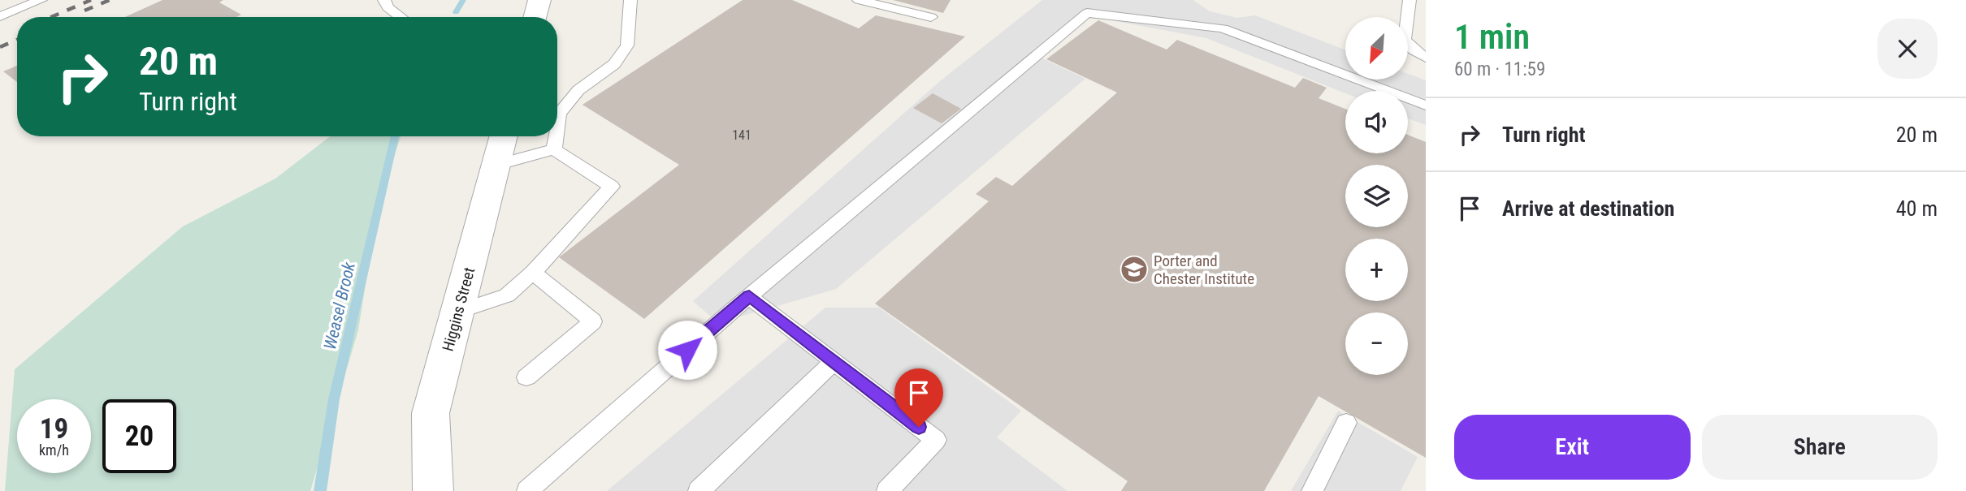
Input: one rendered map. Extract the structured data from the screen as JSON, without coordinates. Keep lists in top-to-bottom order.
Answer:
{
  "streets": {
    "street": ["Higgins Street"]
  },
  "water": ["Weasel Brook"],
  "places": {
    "school or university": ["Porter and Chester Institute"]
  },
  "house_numbers": ["141"],
  "north": "bottom left",
  "page": {
    "heading": ["1 min", "60 m · 11:59"],
    "map_buttons": ["+", "−"],
    "turn": ["20 m", "Turn right"],
    "list": [
      {
        "name": "Turn right",
        "value": "20 m"
      },
      {
        "name": "Arrive at destination",
        "value": "40 m"
      }
    ],
    "speed": "19 km/h",
    "limit": "20",
    "buttons": ["Exit", "Share"]
  }
}
